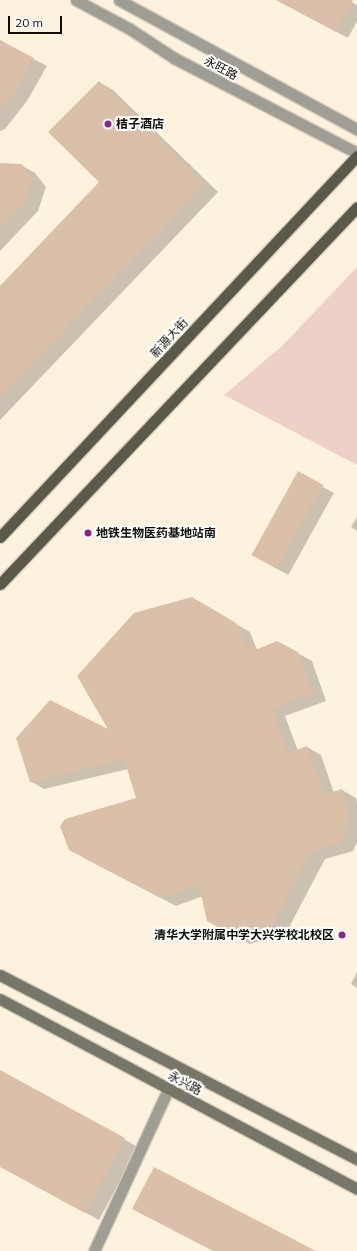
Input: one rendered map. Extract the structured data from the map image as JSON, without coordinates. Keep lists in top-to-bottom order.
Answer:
{
  "streets": {
    "main road": ["新源大街", "永兴路"],
    "street": ["永旺路"]
  },
  "crossings": [
    ["永旺路", "新源大街"]
  ],
  "places": ["桔子酒店", "地铁生物医药基地站南", "清华大学附属中学大兴学校北校区"],
  "scale_bar": "20 m"
}
